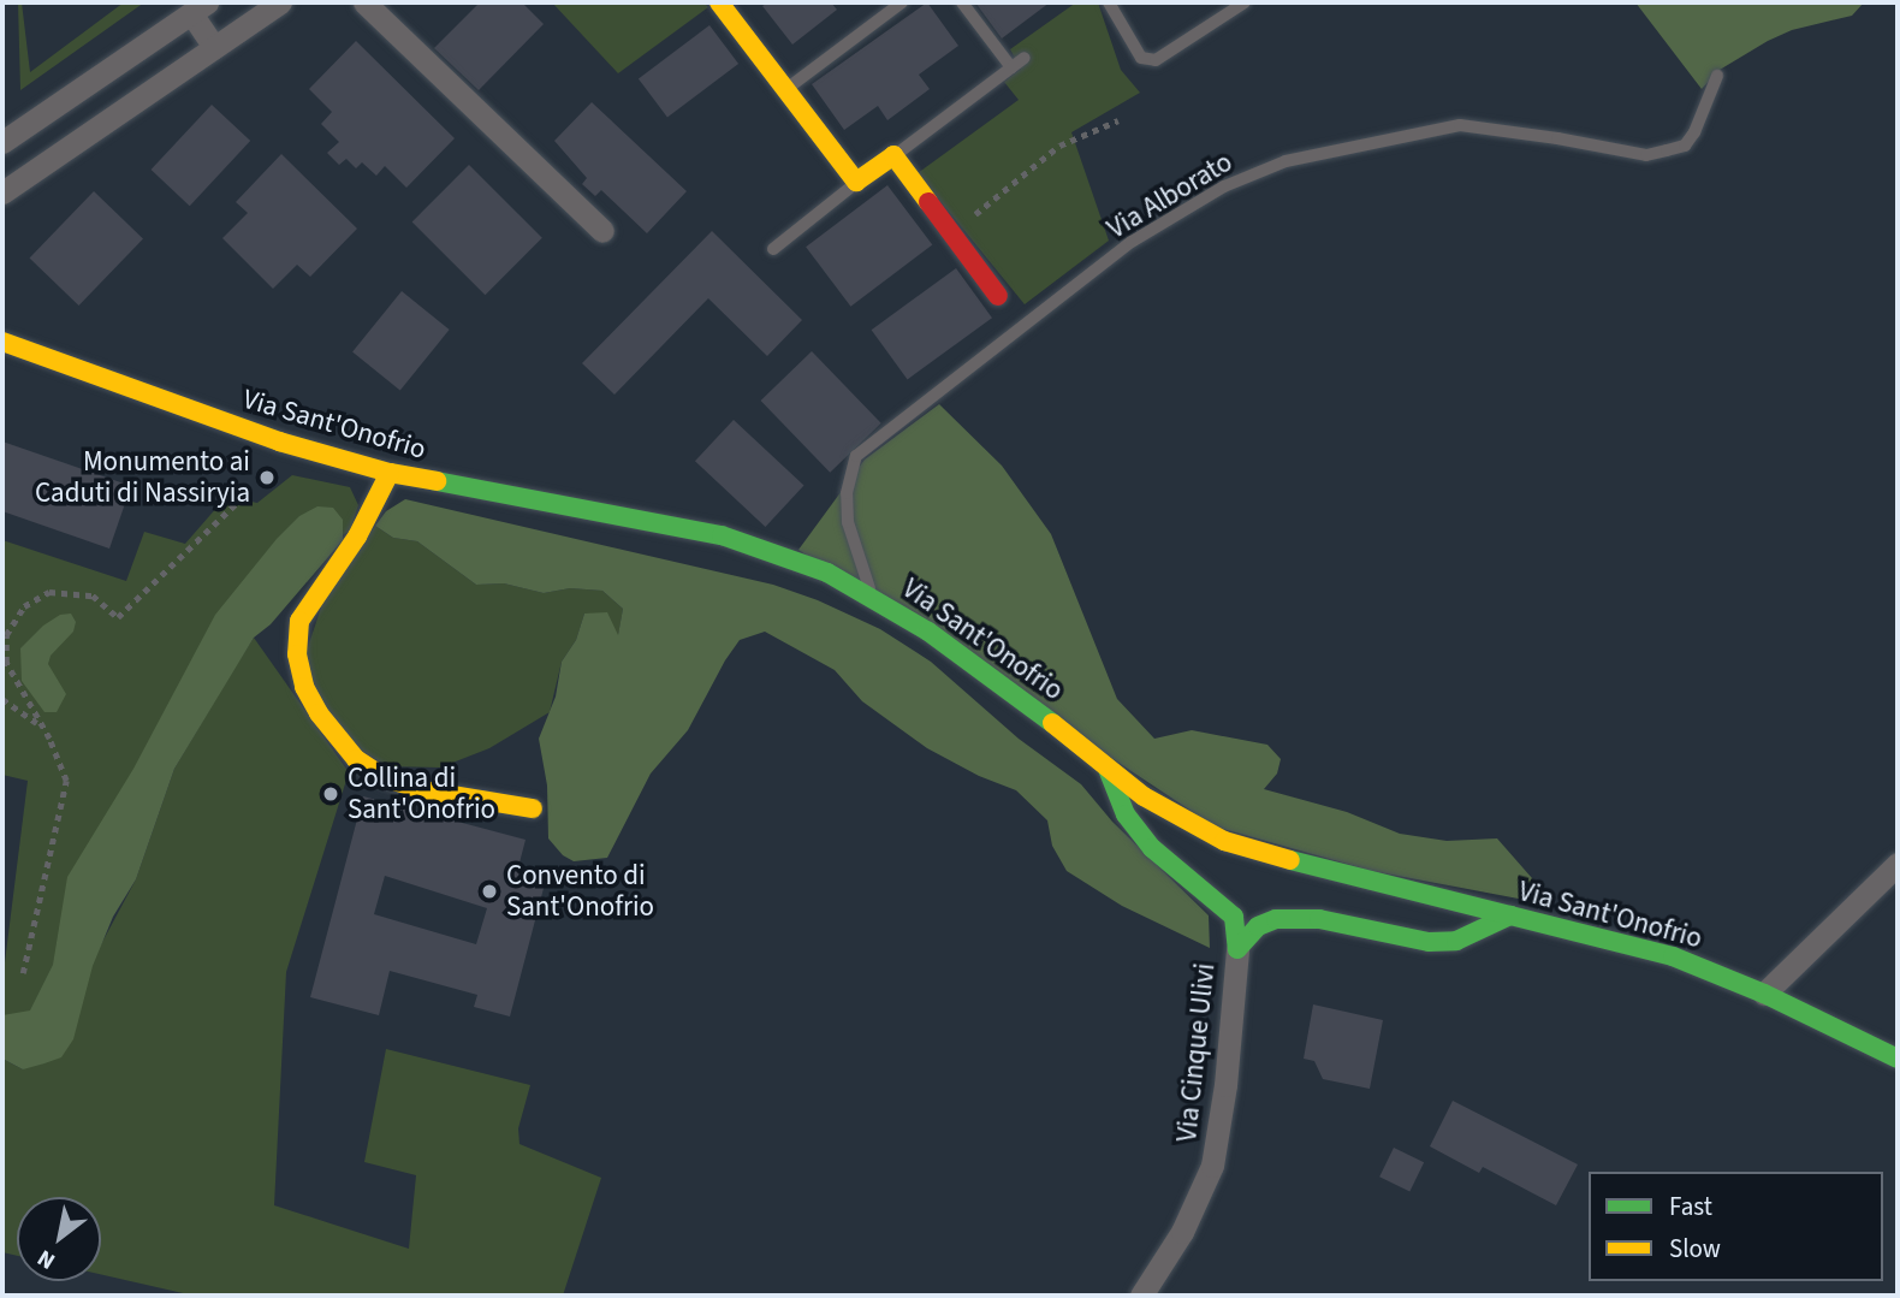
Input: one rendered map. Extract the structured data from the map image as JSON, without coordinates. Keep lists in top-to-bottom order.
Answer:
{
  "streets": {
    "street": ["Via Sant'Onofrio", "Via Cinque Ulivi"],
    "lane": ["Via Alborato"]
  },
  "crossings": [
    ["Via Alborato", "Via Sant'Onofrio"]
  ],
  "places": ["Monumento ai Caduti di Nassiryia", "Collina di Sant'Onofrio", "Convento di Sant'Onofrio"],
  "legend": ["Fast", "Slow"],
  "north": "bottom left"
}
